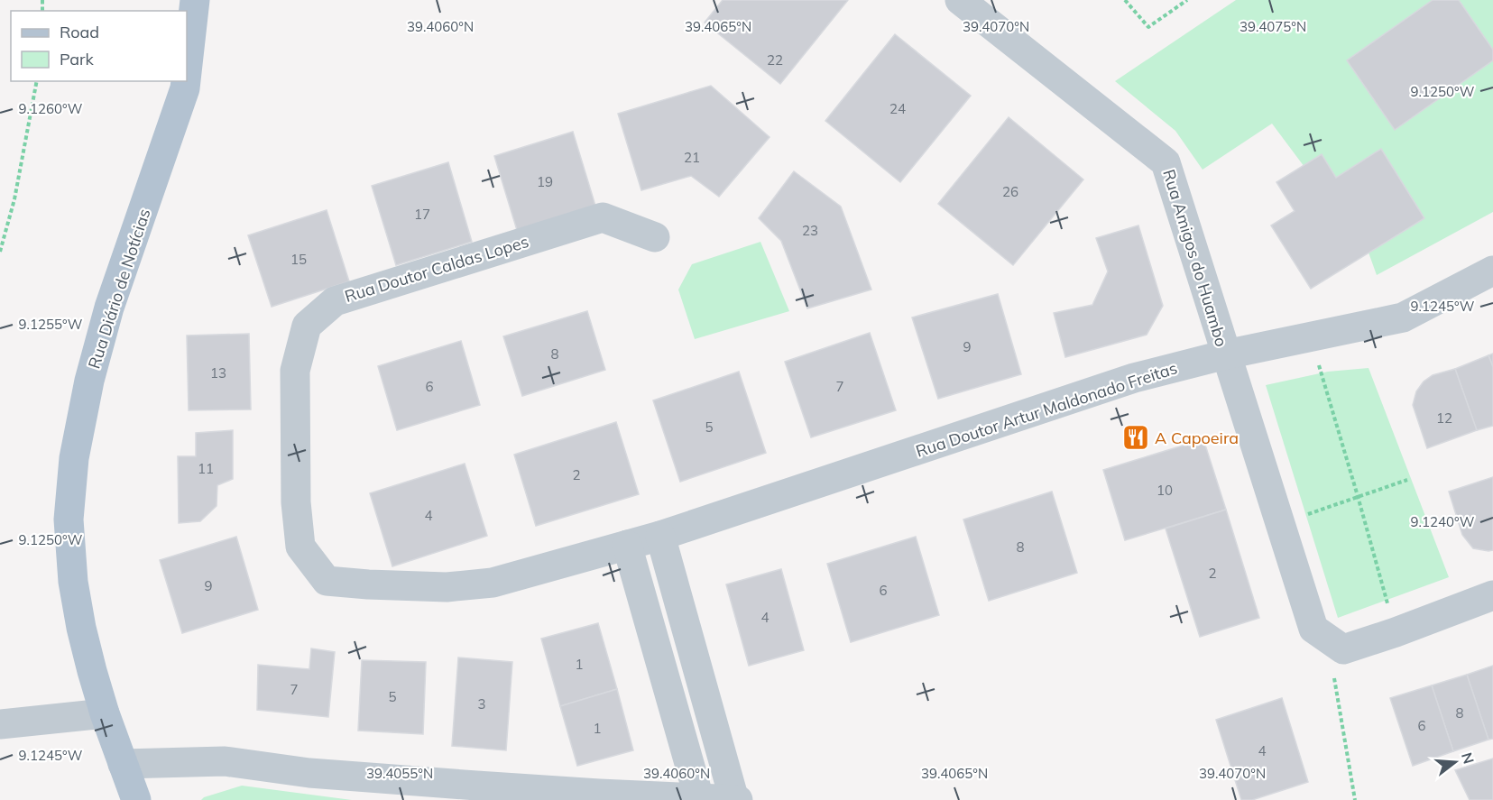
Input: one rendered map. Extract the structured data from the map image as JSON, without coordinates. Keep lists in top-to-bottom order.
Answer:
{
  "streets": {
    "main road": ["Rua Diário de Notícias"],
    "street": ["Rua Amigos do Huambo", "Rua Doutor Caldas Lopes", "Rua Doutor Artur Maldonado Freitas"]
  },
  "crossings": [
    ["Rua Amigos do Huambo", "Rua Doutor Artur Maldonado Freitas"],
    ["Rua Doutor Caldas Lopes", "Rua Doutor Artur Maldonado Freitas"]
  ],
  "places": {
    "restaurant": ["A Capoeira"]
  },
  "house_numbers": [
    "22",
    "24",
    "21",
    "19",
    "26",
    "17",
    "23",
    "15",
    "9",
    "8",
    "13",
    "6",
    "7",
    "12",
    "5",
    "11",
    "2",
    "10",
    "4",
    "8",
    "2",
    "9",
    "6",
    "4",
    "1",
    "7",
    "5",
    "3",
    "8",
    "6",
    "1",
    "4"
  ],
  "legend": ["Road", "Park"],
  "north": "right",
  "coordinates": [
    "39.4060°N",
    "39.4065°N",
    "39.4070°N",
    "39.4075°N",
    "9.1250°W",
    "9.1260°W",
    "9.1245°W",
    "9.1255°W",
    "9.1240°W",
    "39.4055°N"
  ]
}
